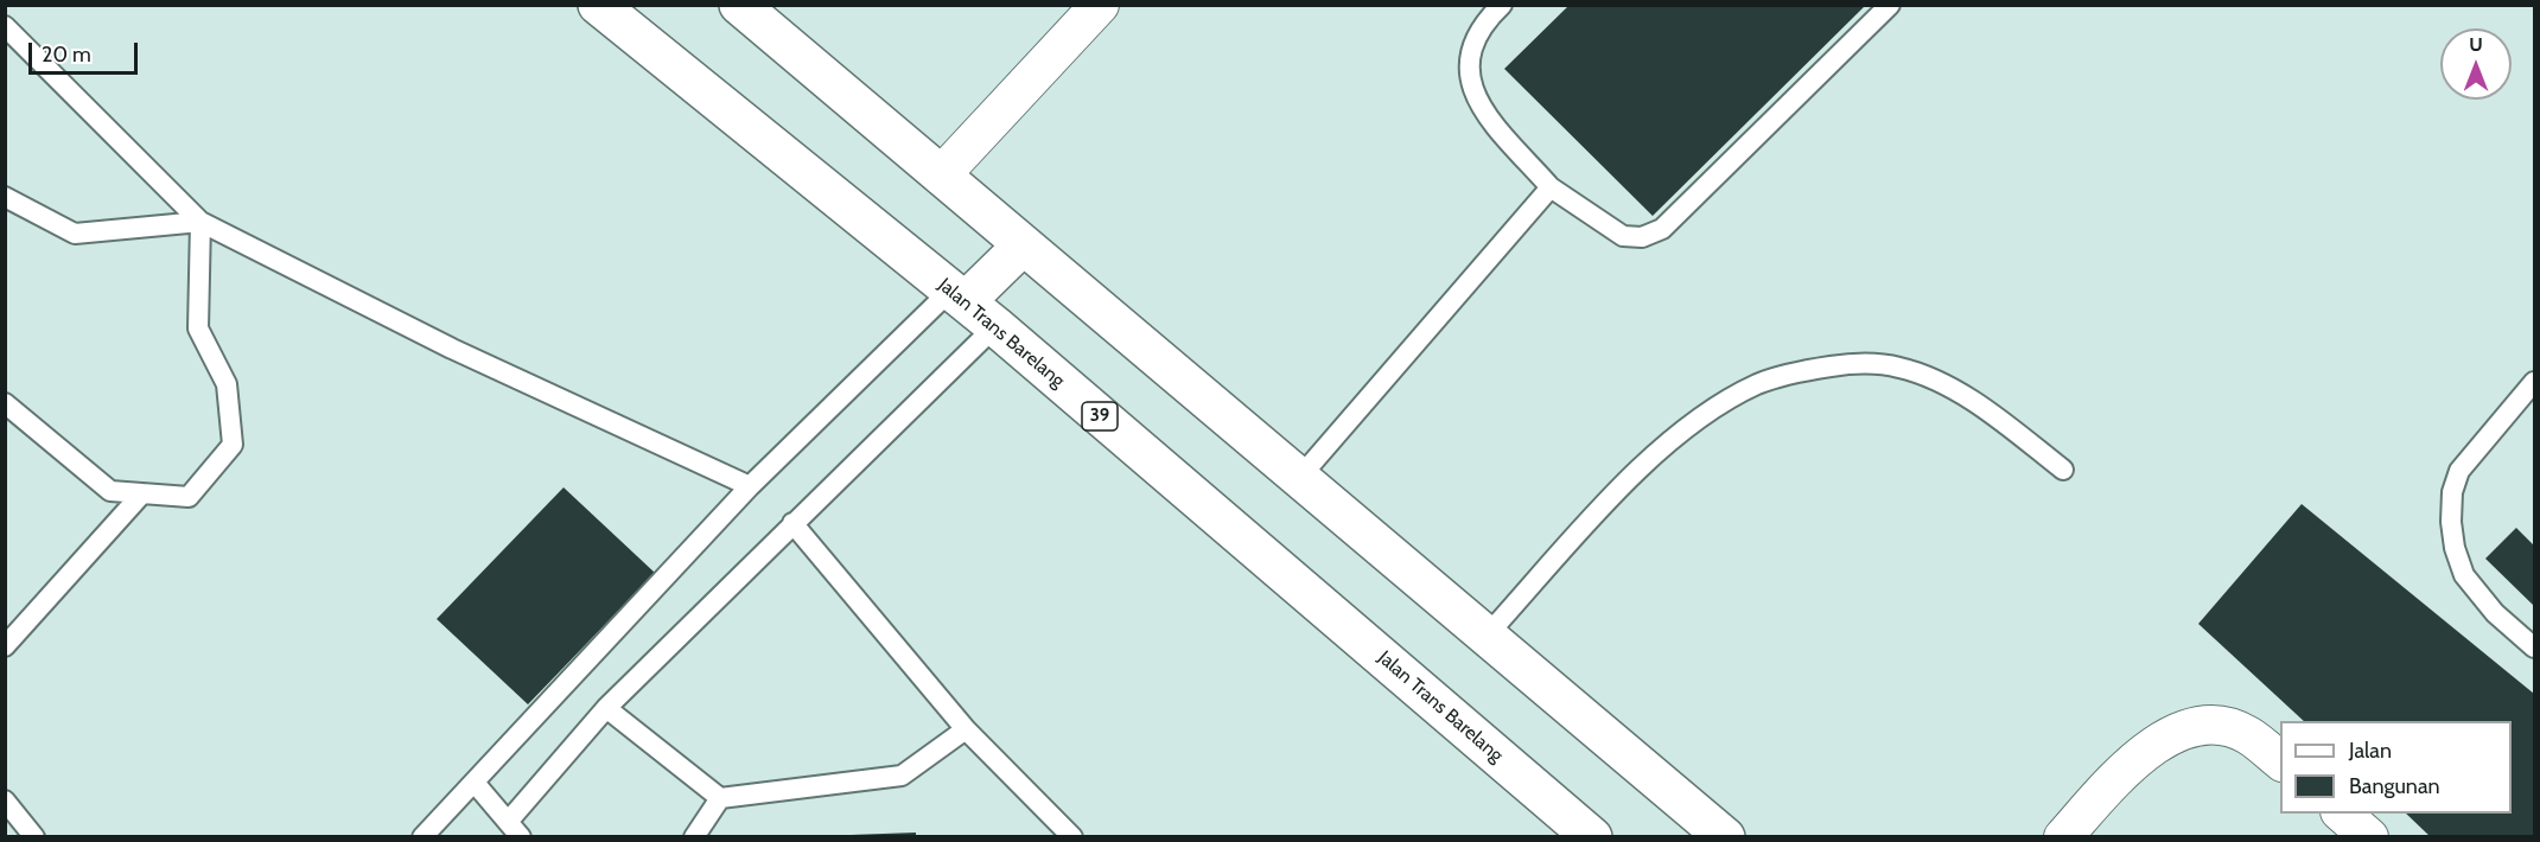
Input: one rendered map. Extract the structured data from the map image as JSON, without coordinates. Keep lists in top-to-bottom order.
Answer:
{
  "streets": {
    "highway": ["Jalan Trans Barelang", "39"]
  },
  "legend": ["Jalan", "Bangunan"],
  "scale_bar": "20 m",
  "north": "top"
}
